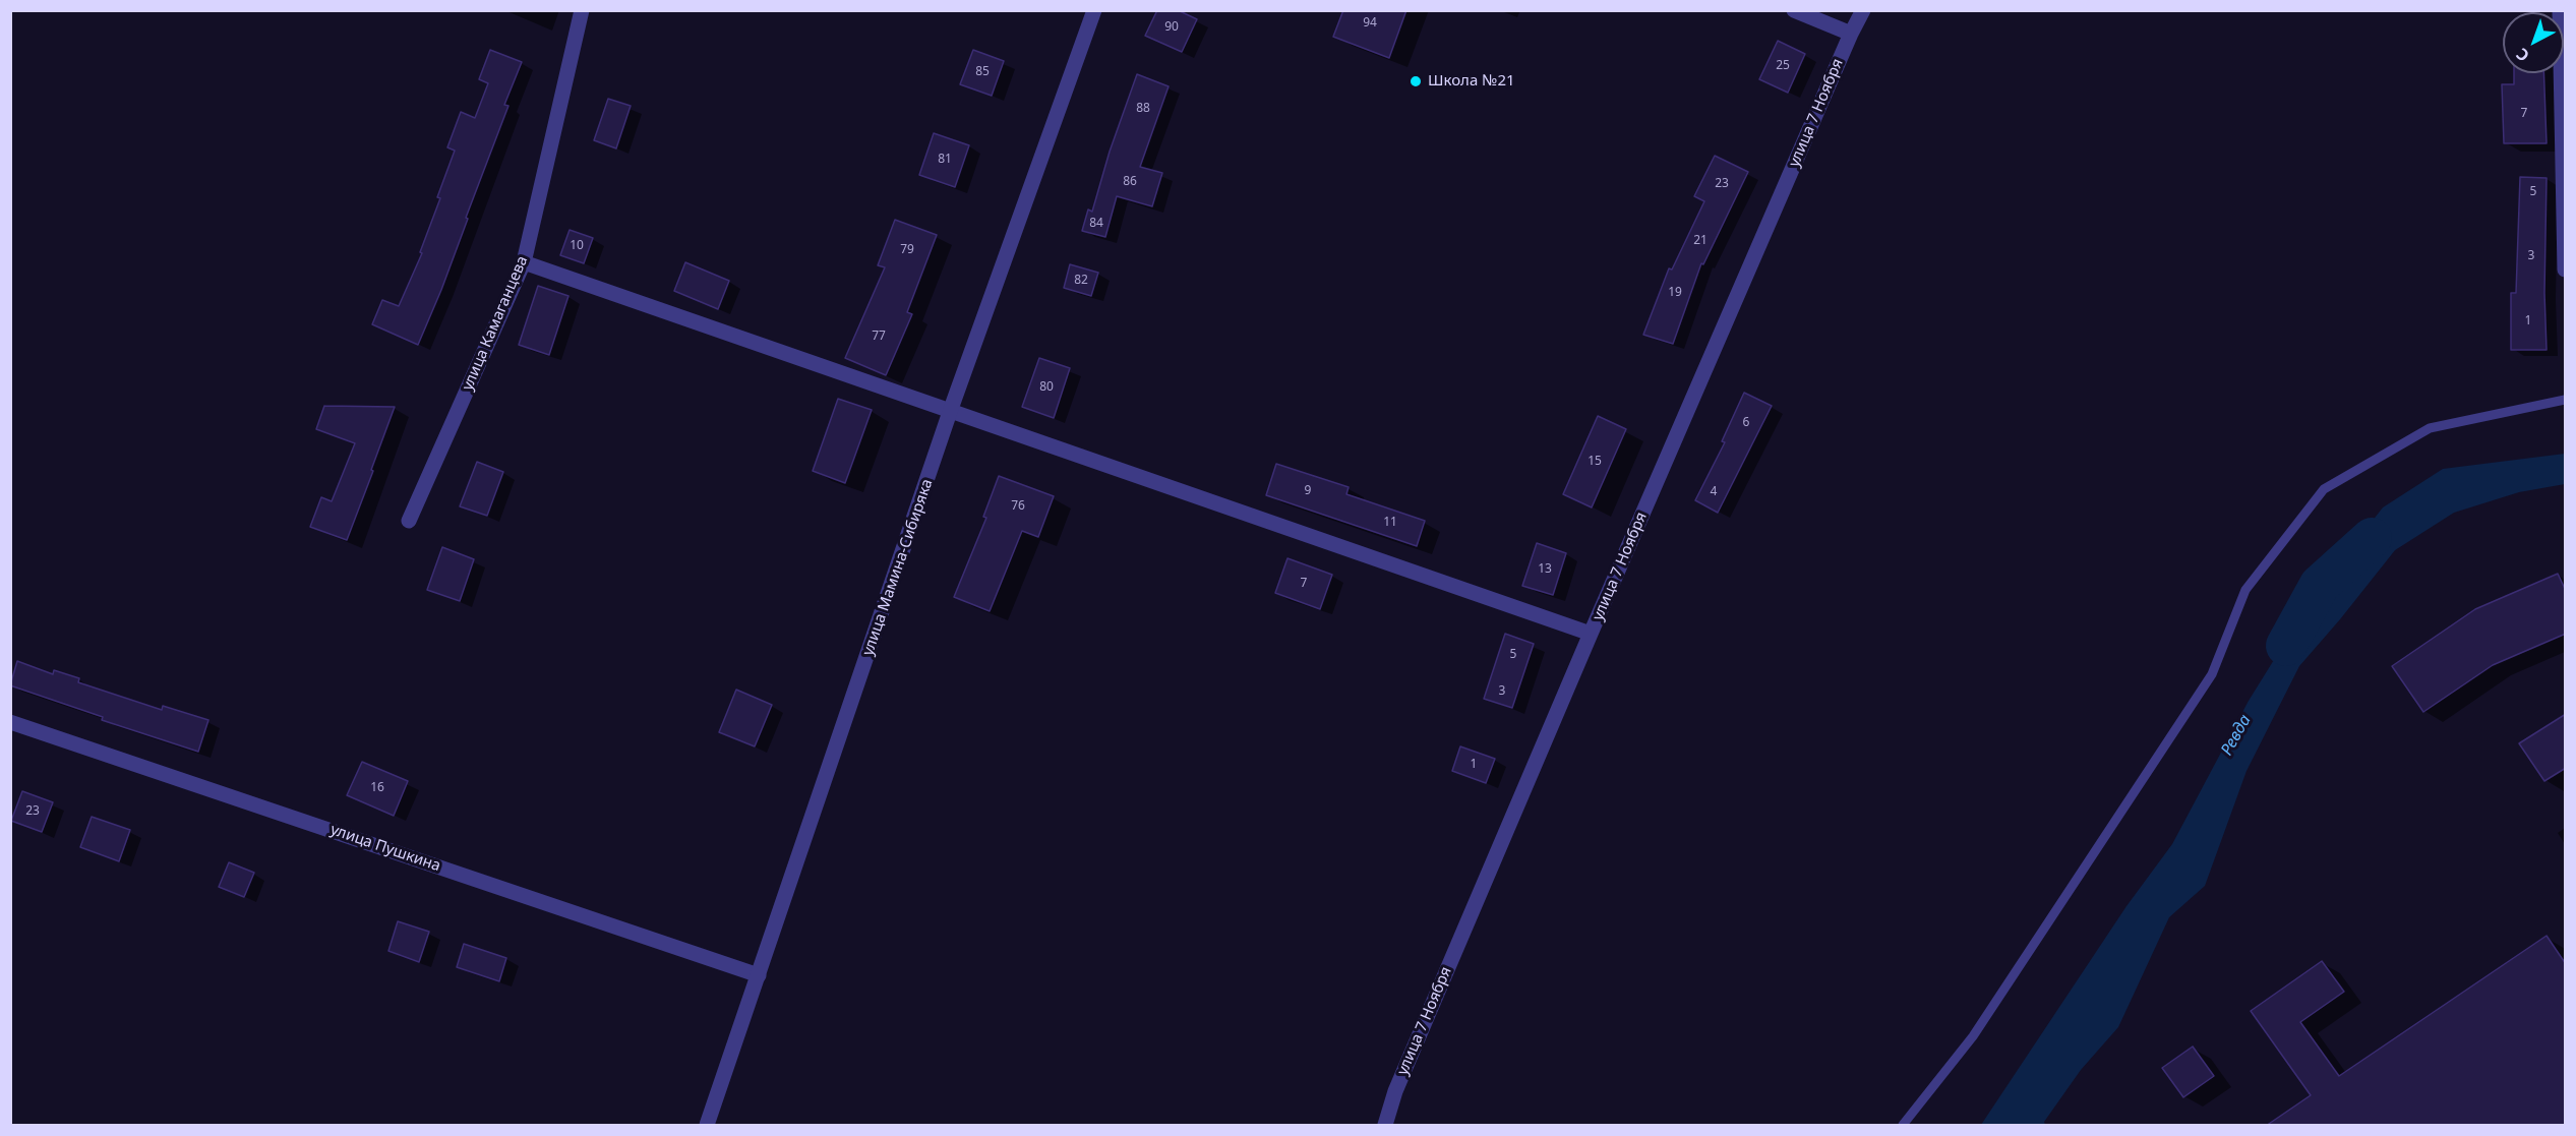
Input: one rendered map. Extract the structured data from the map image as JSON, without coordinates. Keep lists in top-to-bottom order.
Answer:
{
  "streets": {
    "street": [
      "улица 7 Ноября",
      "улица Камаганцева",
      "улица Мамина-Сибиряка",
      "улица Пушкина"
    ]
  },
  "crossings": [
    ["улица Мамина-Сибиряка", "улица Пушкина"]
  ],
  "water": ["Ревда"],
  "places": ["Школа №21"],
  "house_numbers": [
    "94",
    "90",
    "25",
    "85",
    "88",
    "7",
    "81",
    "86",
    "23",
    "5",
    "84",
    "21",
    "10",
    "79",
    "3",
    "82",
    "19",
    "1",
    "77",
    "80",
    "6",
    "15",
    "9",
    "4",
    "76",
    "11",
    "13",
    "7",
    "5",
    "3",
    "1",
    "16",
    "23"
  ],
  "north": "bottom left"
}
